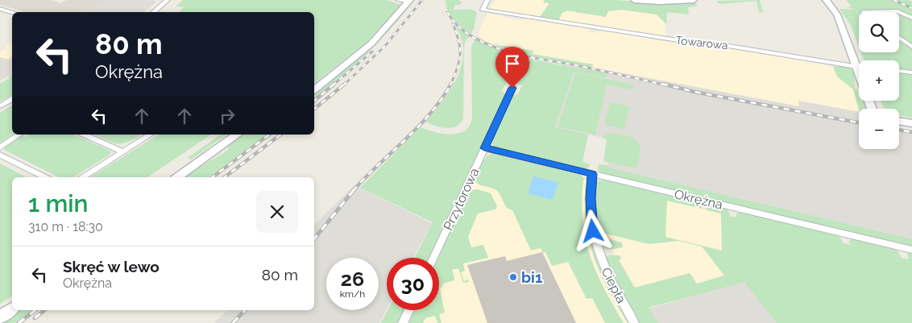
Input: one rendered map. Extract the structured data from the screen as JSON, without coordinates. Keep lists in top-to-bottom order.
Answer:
{
  "streets": {
    "street": [
      "Towarowa",
      "Przytorowa",
      "Okrężna",
      "Ciepła"
    ]
  },
  "crossings": [
    ["Przytorowa", "Okrężna"],
    ["Okrężna", "Ciepła"]
  ],
  "places": ["bi1"],
  "page": {
    "map_buttons": ["+", "−"],
    "turn": ["80 m", "Okrężna"],
    "heading": ["1 min", "310 m · 18:30"],
    "list": [
      {
        "name": "Skręć w lewo",
        "note": "Okrężna",
        "value": "80 m"
      }
    ],
    "speed": "26 km/h",
    "limit": "30"
  }
}
